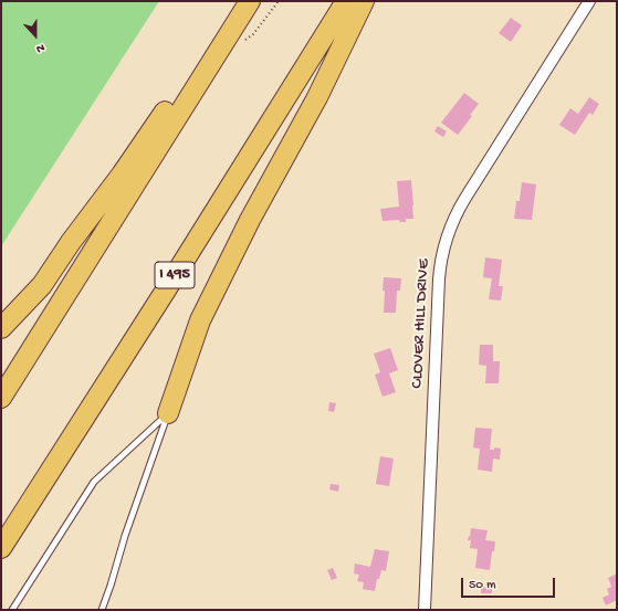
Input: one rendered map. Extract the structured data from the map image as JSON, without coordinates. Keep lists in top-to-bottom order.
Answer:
{
  "streets": {
    "highway": ["I 495"],
    "street": ["CLOVER HILL DRIVE"]
  },
  "scale_bar": "50 m",
  "north": "bottom"
}
